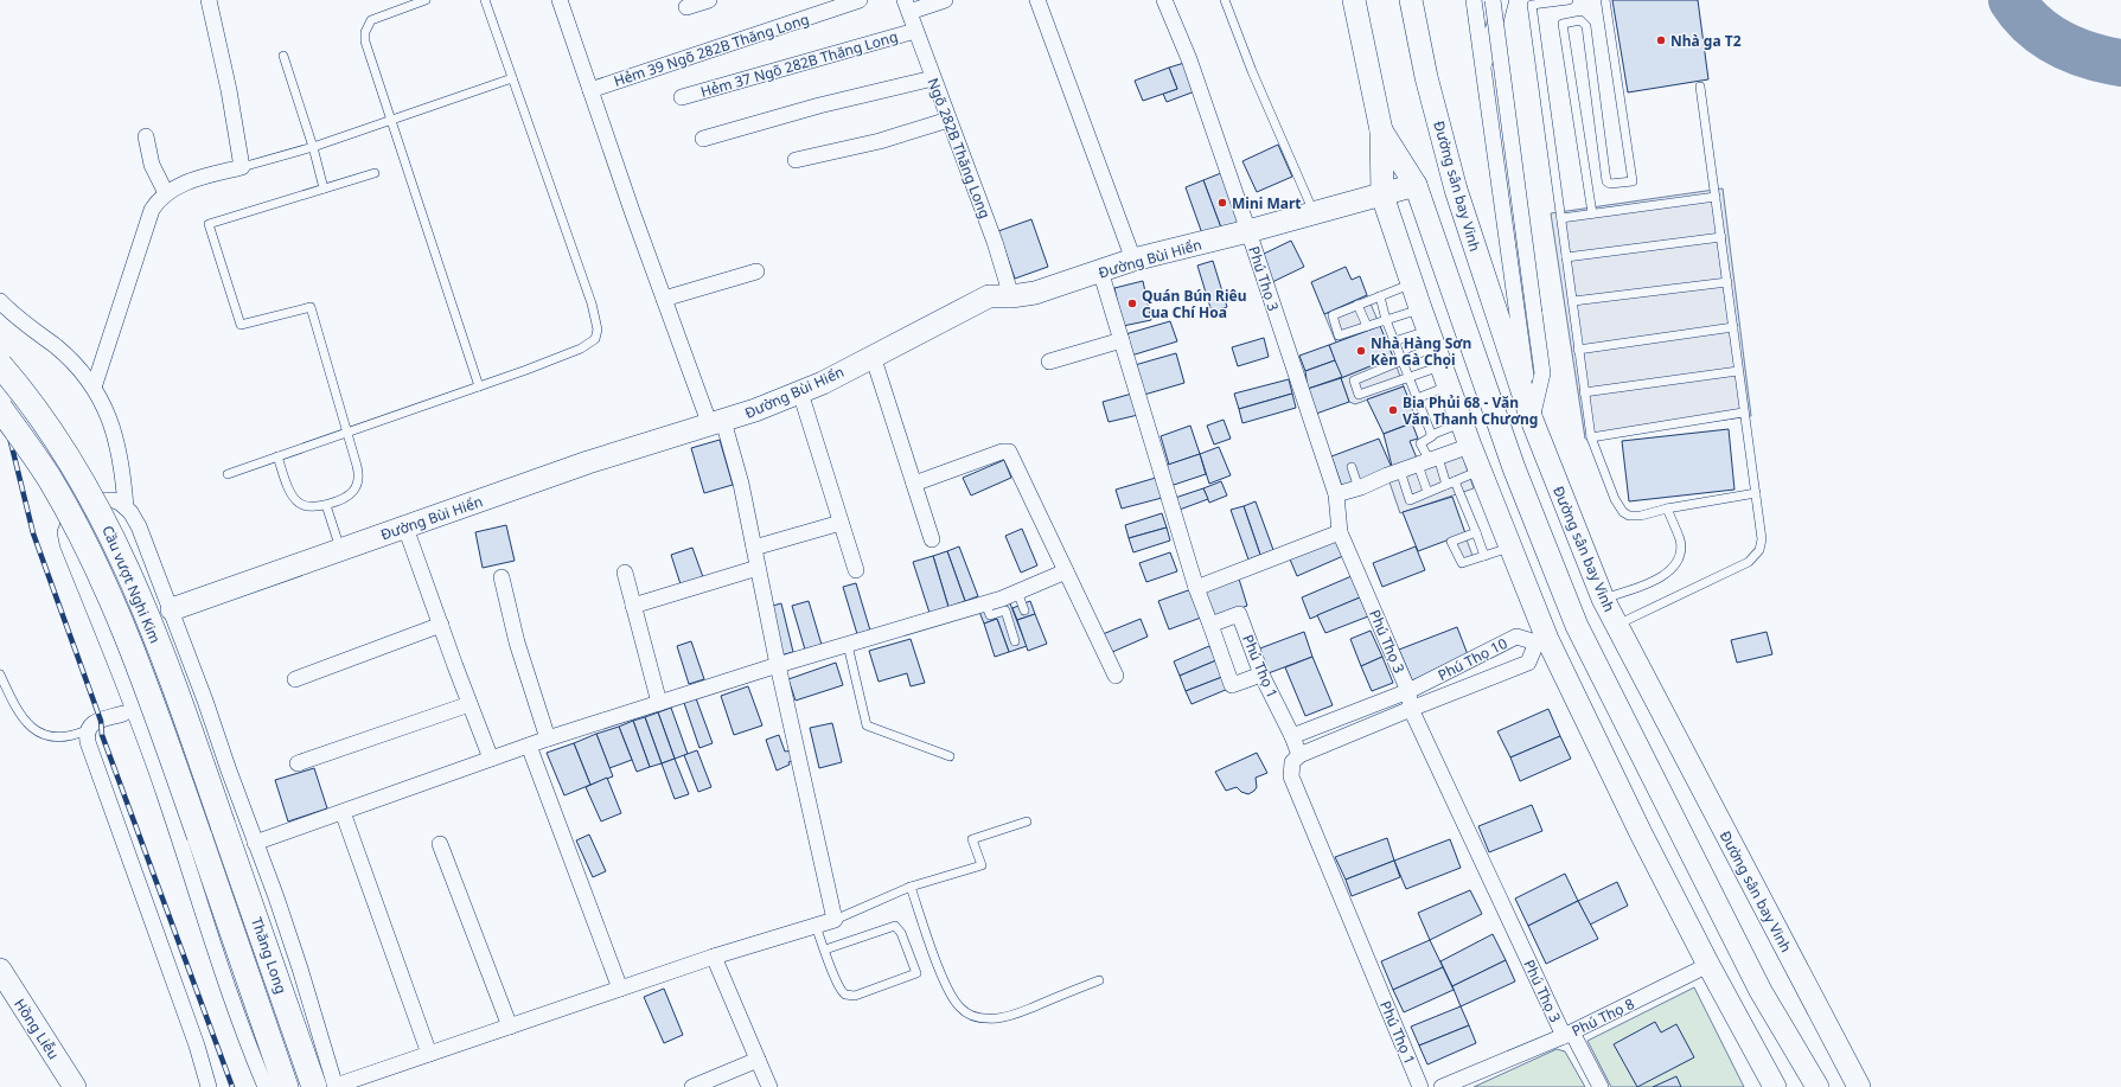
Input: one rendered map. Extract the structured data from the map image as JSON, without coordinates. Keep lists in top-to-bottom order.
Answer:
{
  "streets": {
    "main road": [
      "Đường sân bay Vinh",
      "Đường Bùi Hiển",
      "Cầu vượt Nghi Kim",
      "Thăng Long",
      "Hồng Liễu"
    ],
    "street": [
      "Hẻm 39 Ngõ 282B Thăng Long",
      "Hẻm 37 Ngõ 282B Thăng Long",
      "Ngõ 282B Thăng Long",
      "Phú Thọ 3",
      "Phú Thọ 10",
      "Phú Thọ 1",
      "Phú Thọ 8"
    ]
  },
  "crossings": [
    ["Hẻm 37 Ngõ 282B Thăng Long", "Ngõ 282B Thăng Long"],
    ["Ngõ 282B Thăng Long", "Đường Bùi Hiển"],
    ["Đường Bùi Hiển", "Phú Thọ 3"],
    ["Phú Thọ 3", "Phú Thọ 10"],
    ["Phú Thọ 3", "Phú Thọ 8"],
    ["Cầu vượt Nghi Kim", "Thăng Long"],
    ["Phú Thọ 10", "Phú Thọ 1"]
  ],
  "places": [
    "Nhà ga T2",
    "Mini Mart",
    "Quán Bún Riêu Cua Chí Hoa",
    "Nhà Hàng Sơn Kèn Gà Chọi",
    "Bia Phủi 68 - Văn Văn Thanh Chương"
  ]
}
